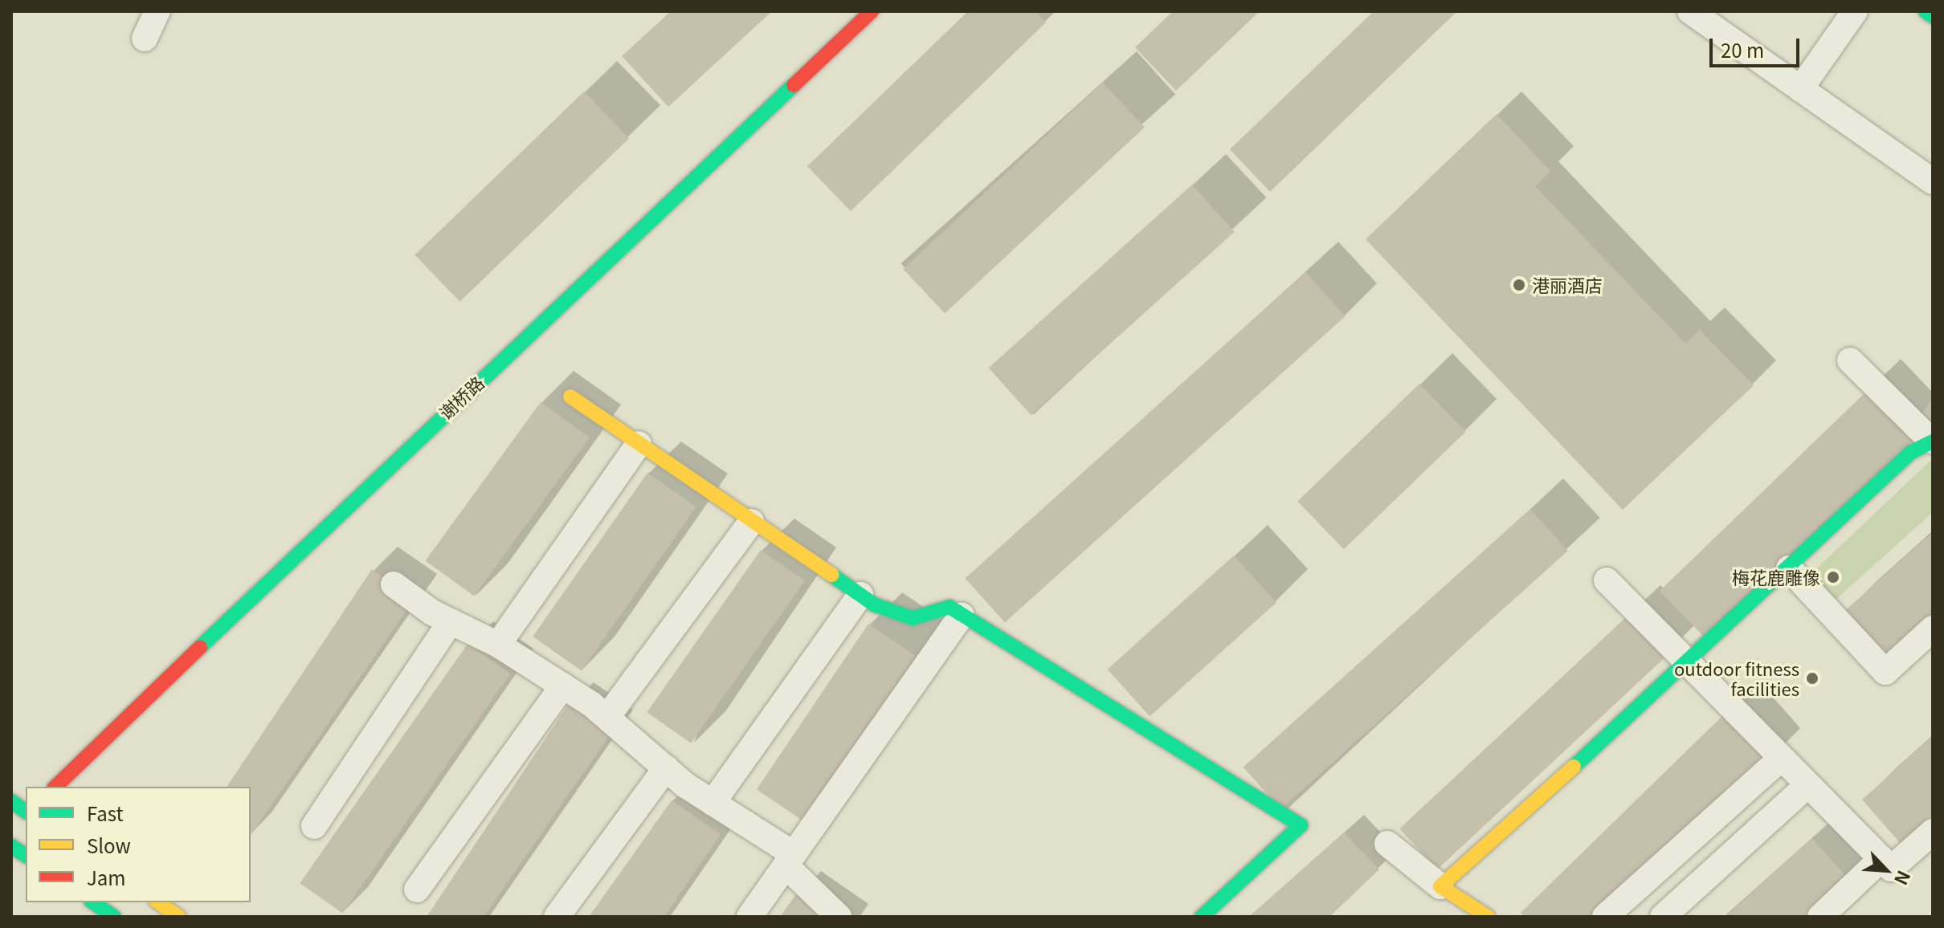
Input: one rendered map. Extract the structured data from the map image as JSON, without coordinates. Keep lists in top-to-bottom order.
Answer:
{
  "streets": {
    "street": ["谢桥路"]
  },
  "places": ["港丽酒店", "梅花鹿雕像", "outdoor fitness facilities"],
  "legend": ["Fast", "Slow", "Jam"],
  "scale_bar": "20 m",
  "north": "bottom right"
}
